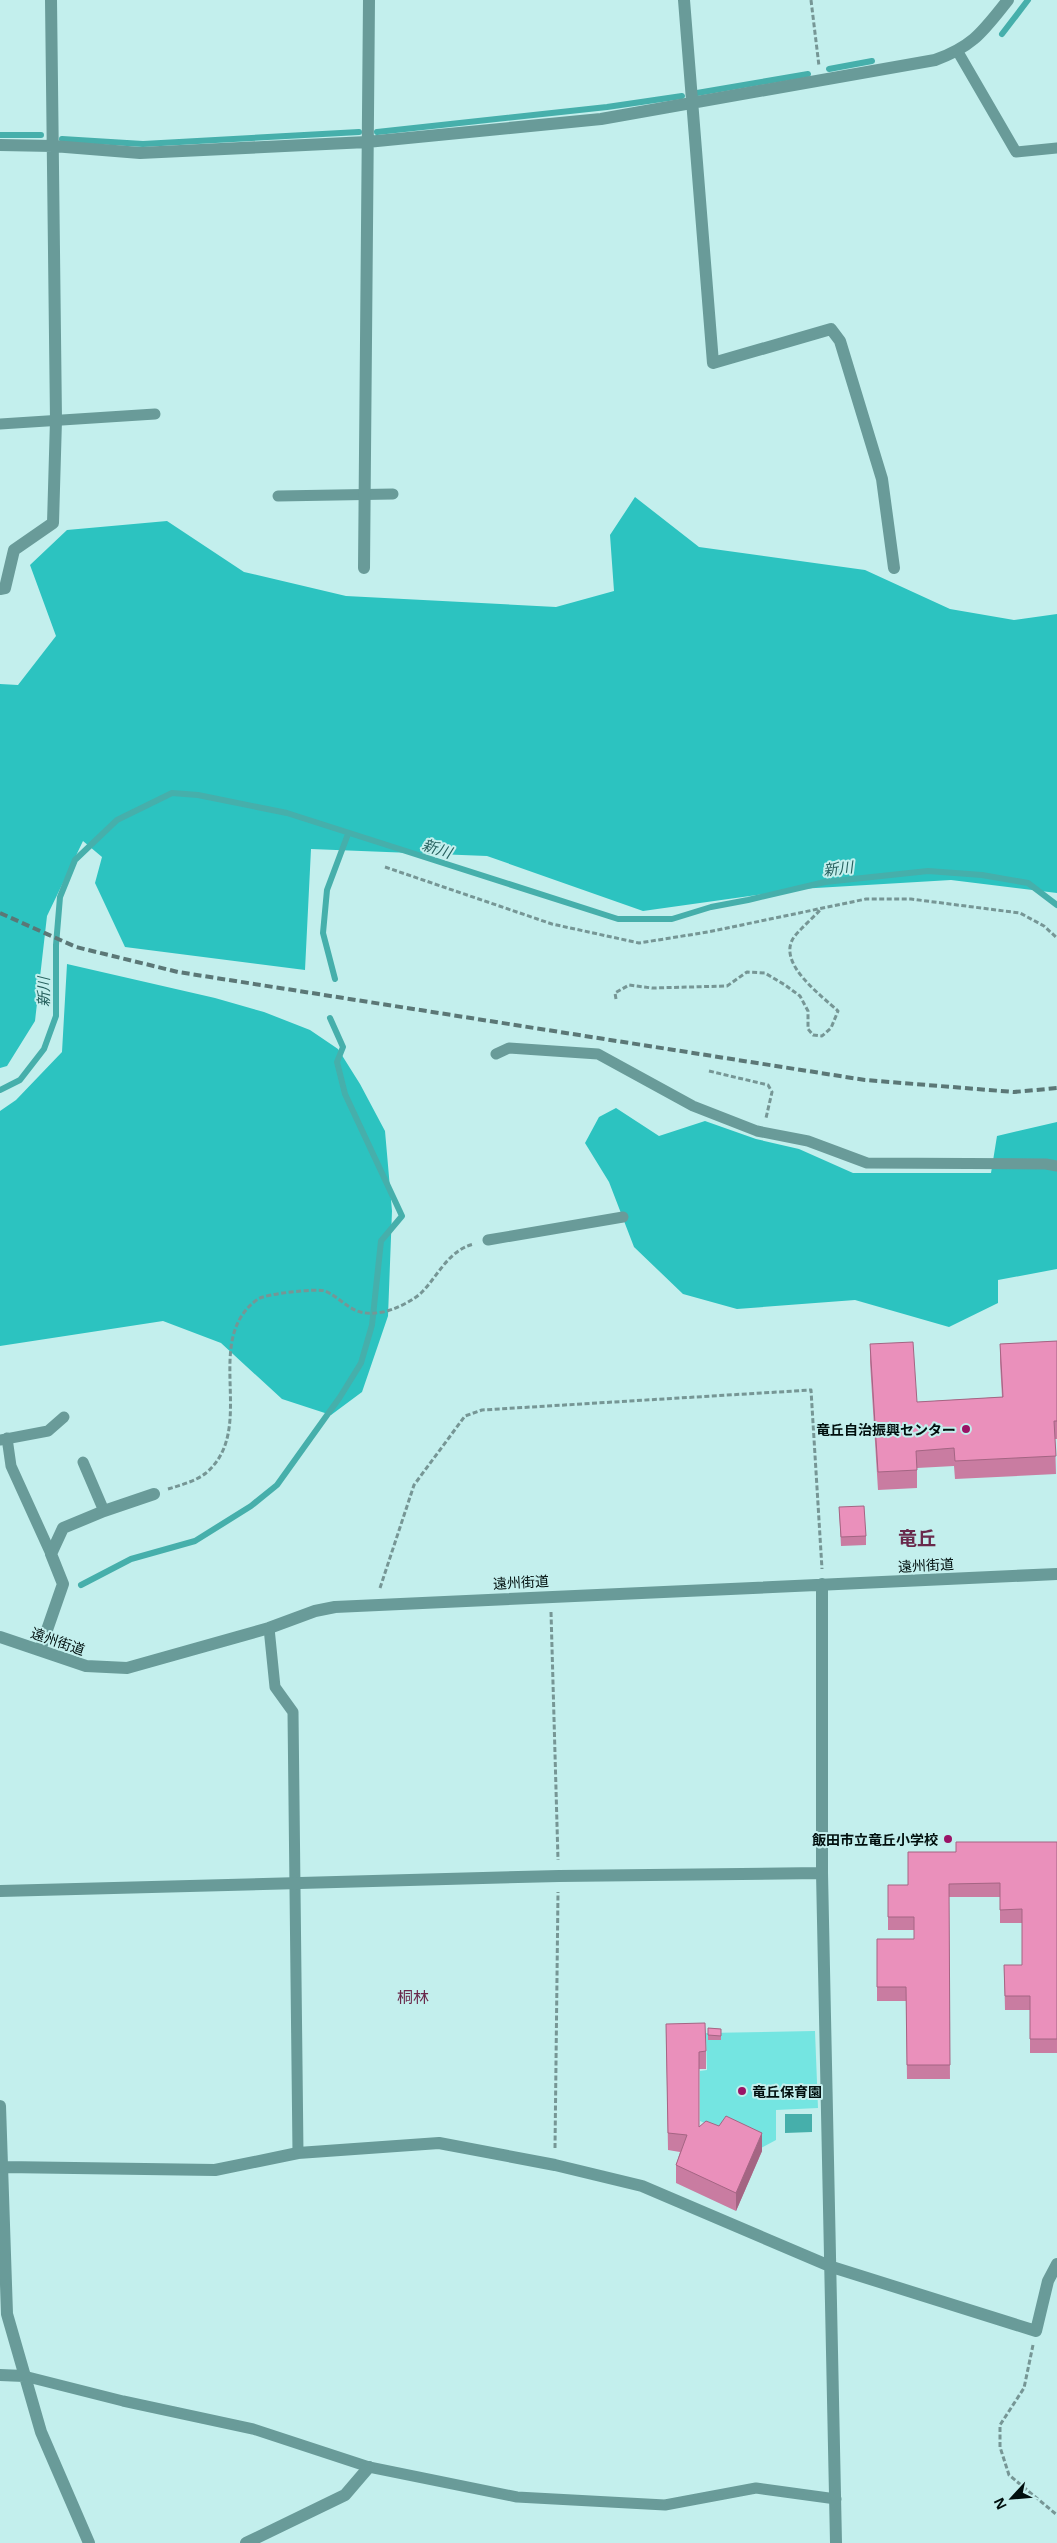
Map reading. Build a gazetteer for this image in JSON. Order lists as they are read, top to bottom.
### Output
{
  "streets": {
    "street": ["遠州街道"]
  },
  "districts": ["竜丘", "桐林"],
  "water": ["新川"],
  "places": ["竜丘自治振興センター", "飯田市立竜丘小学校", "竜丘保育園"],
  "north": "bottom left"
}
